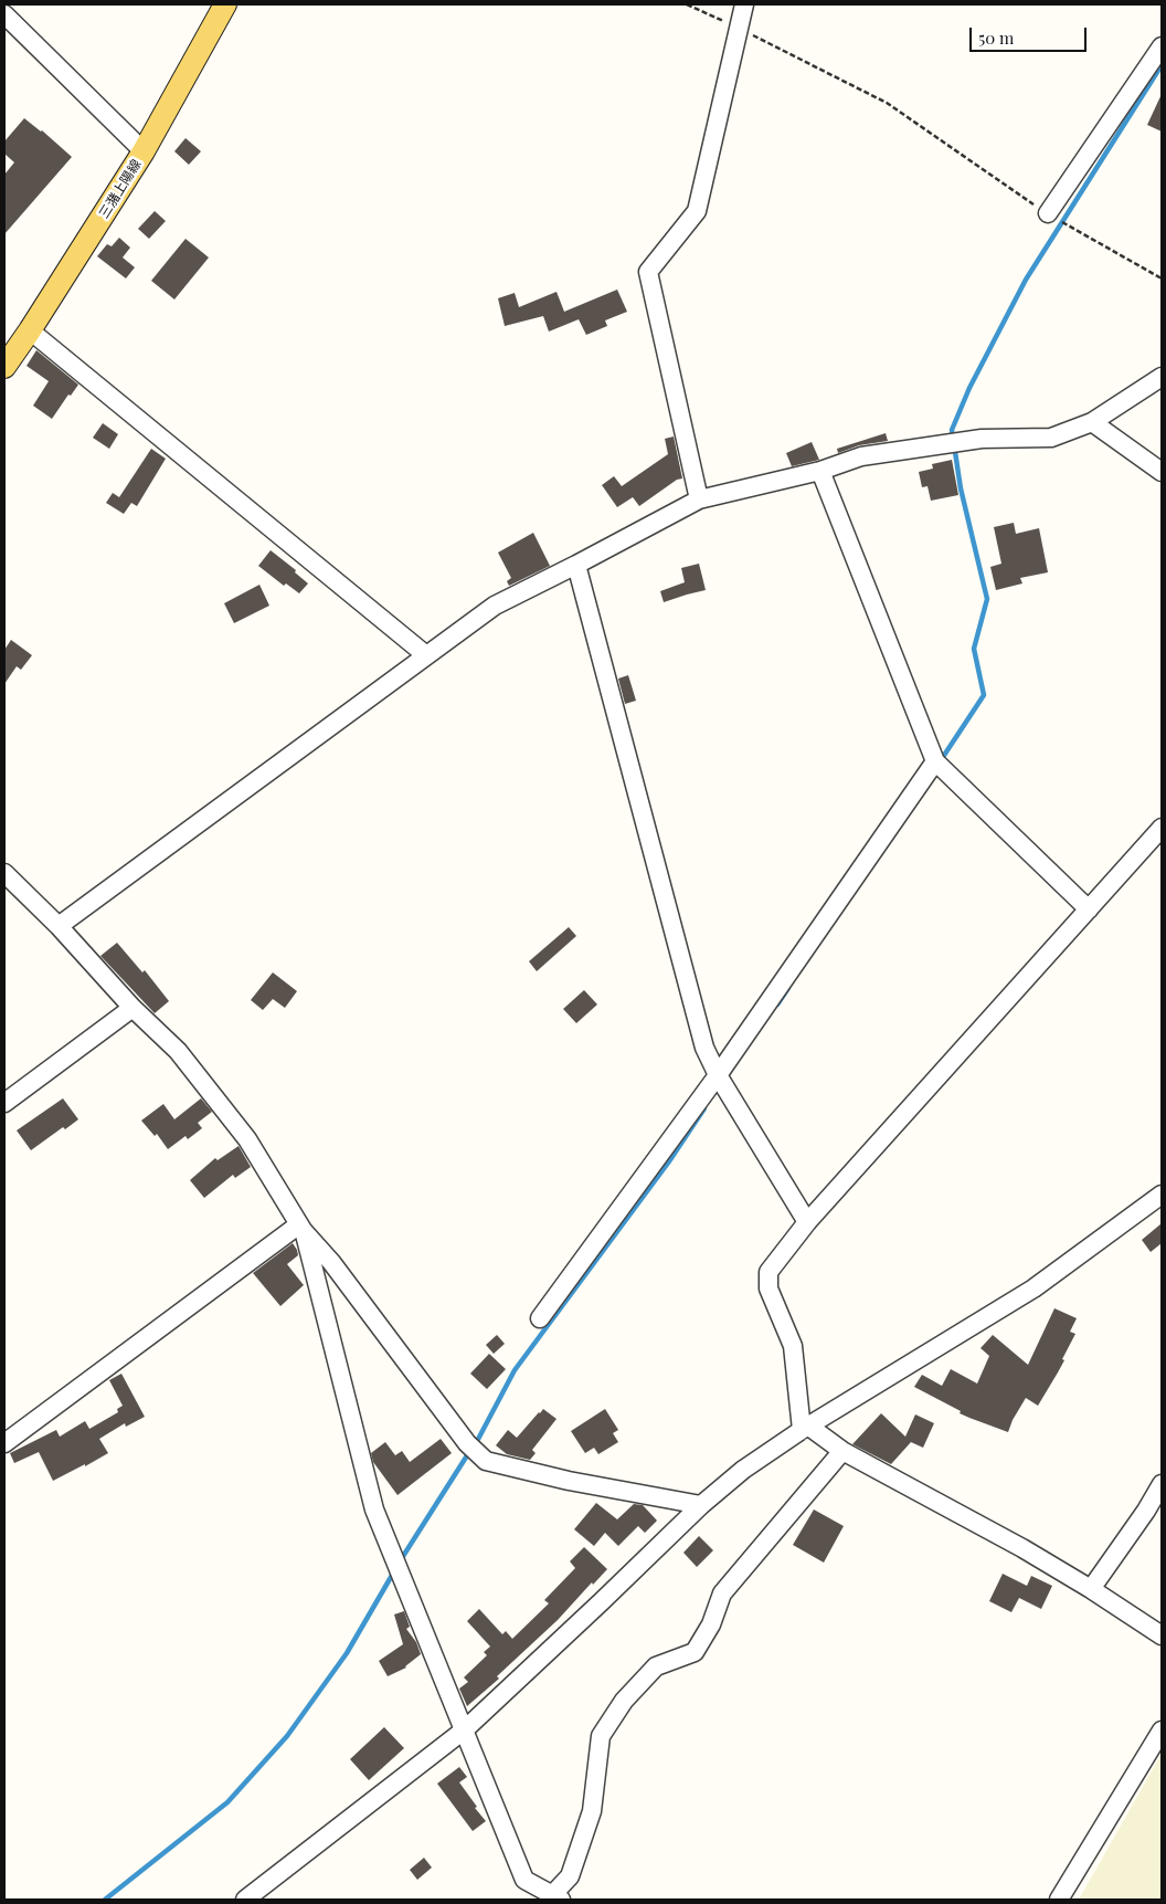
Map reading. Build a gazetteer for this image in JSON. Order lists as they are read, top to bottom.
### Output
{
  "streets": {
    "main road": ["三潴上陽線"]
  },
  "scale_bar": "50 m"
}
